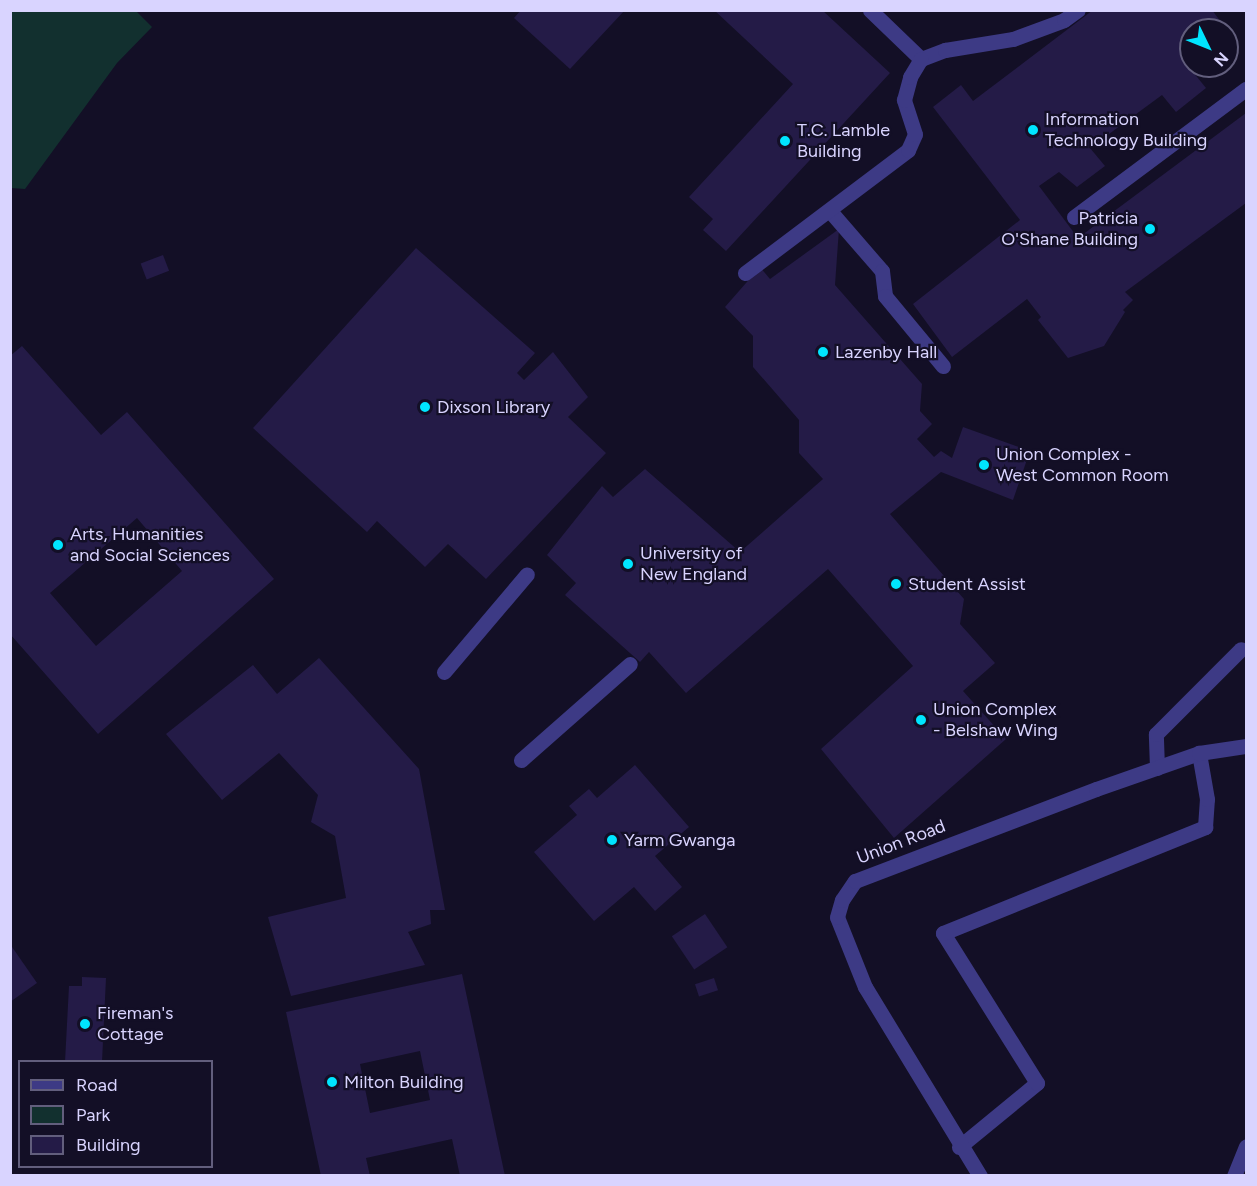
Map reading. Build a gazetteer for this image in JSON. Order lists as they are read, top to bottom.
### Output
{
  "streets": {
    "street": ["Union Road"]
  },
  "places": [
    "Information Technology Building",
    "T.C. Lamble Building",
    "Patricia O'Shane Building",
    "Lazenby Hall",
    "Dixson Library",
    "Union Complex - West Common Room",
    "Arts, Humanities and Social Sciences",
    "University of New England",
    "Student Assist",
    "Union Complex - Belshaw Wing",
    "Yarm Gwanga",
    "Fireman's Cottage",
    "Milton Building"
  ],
  "legend": ["Road", "Park", "Building"],
  "north": "bottom right"
}
